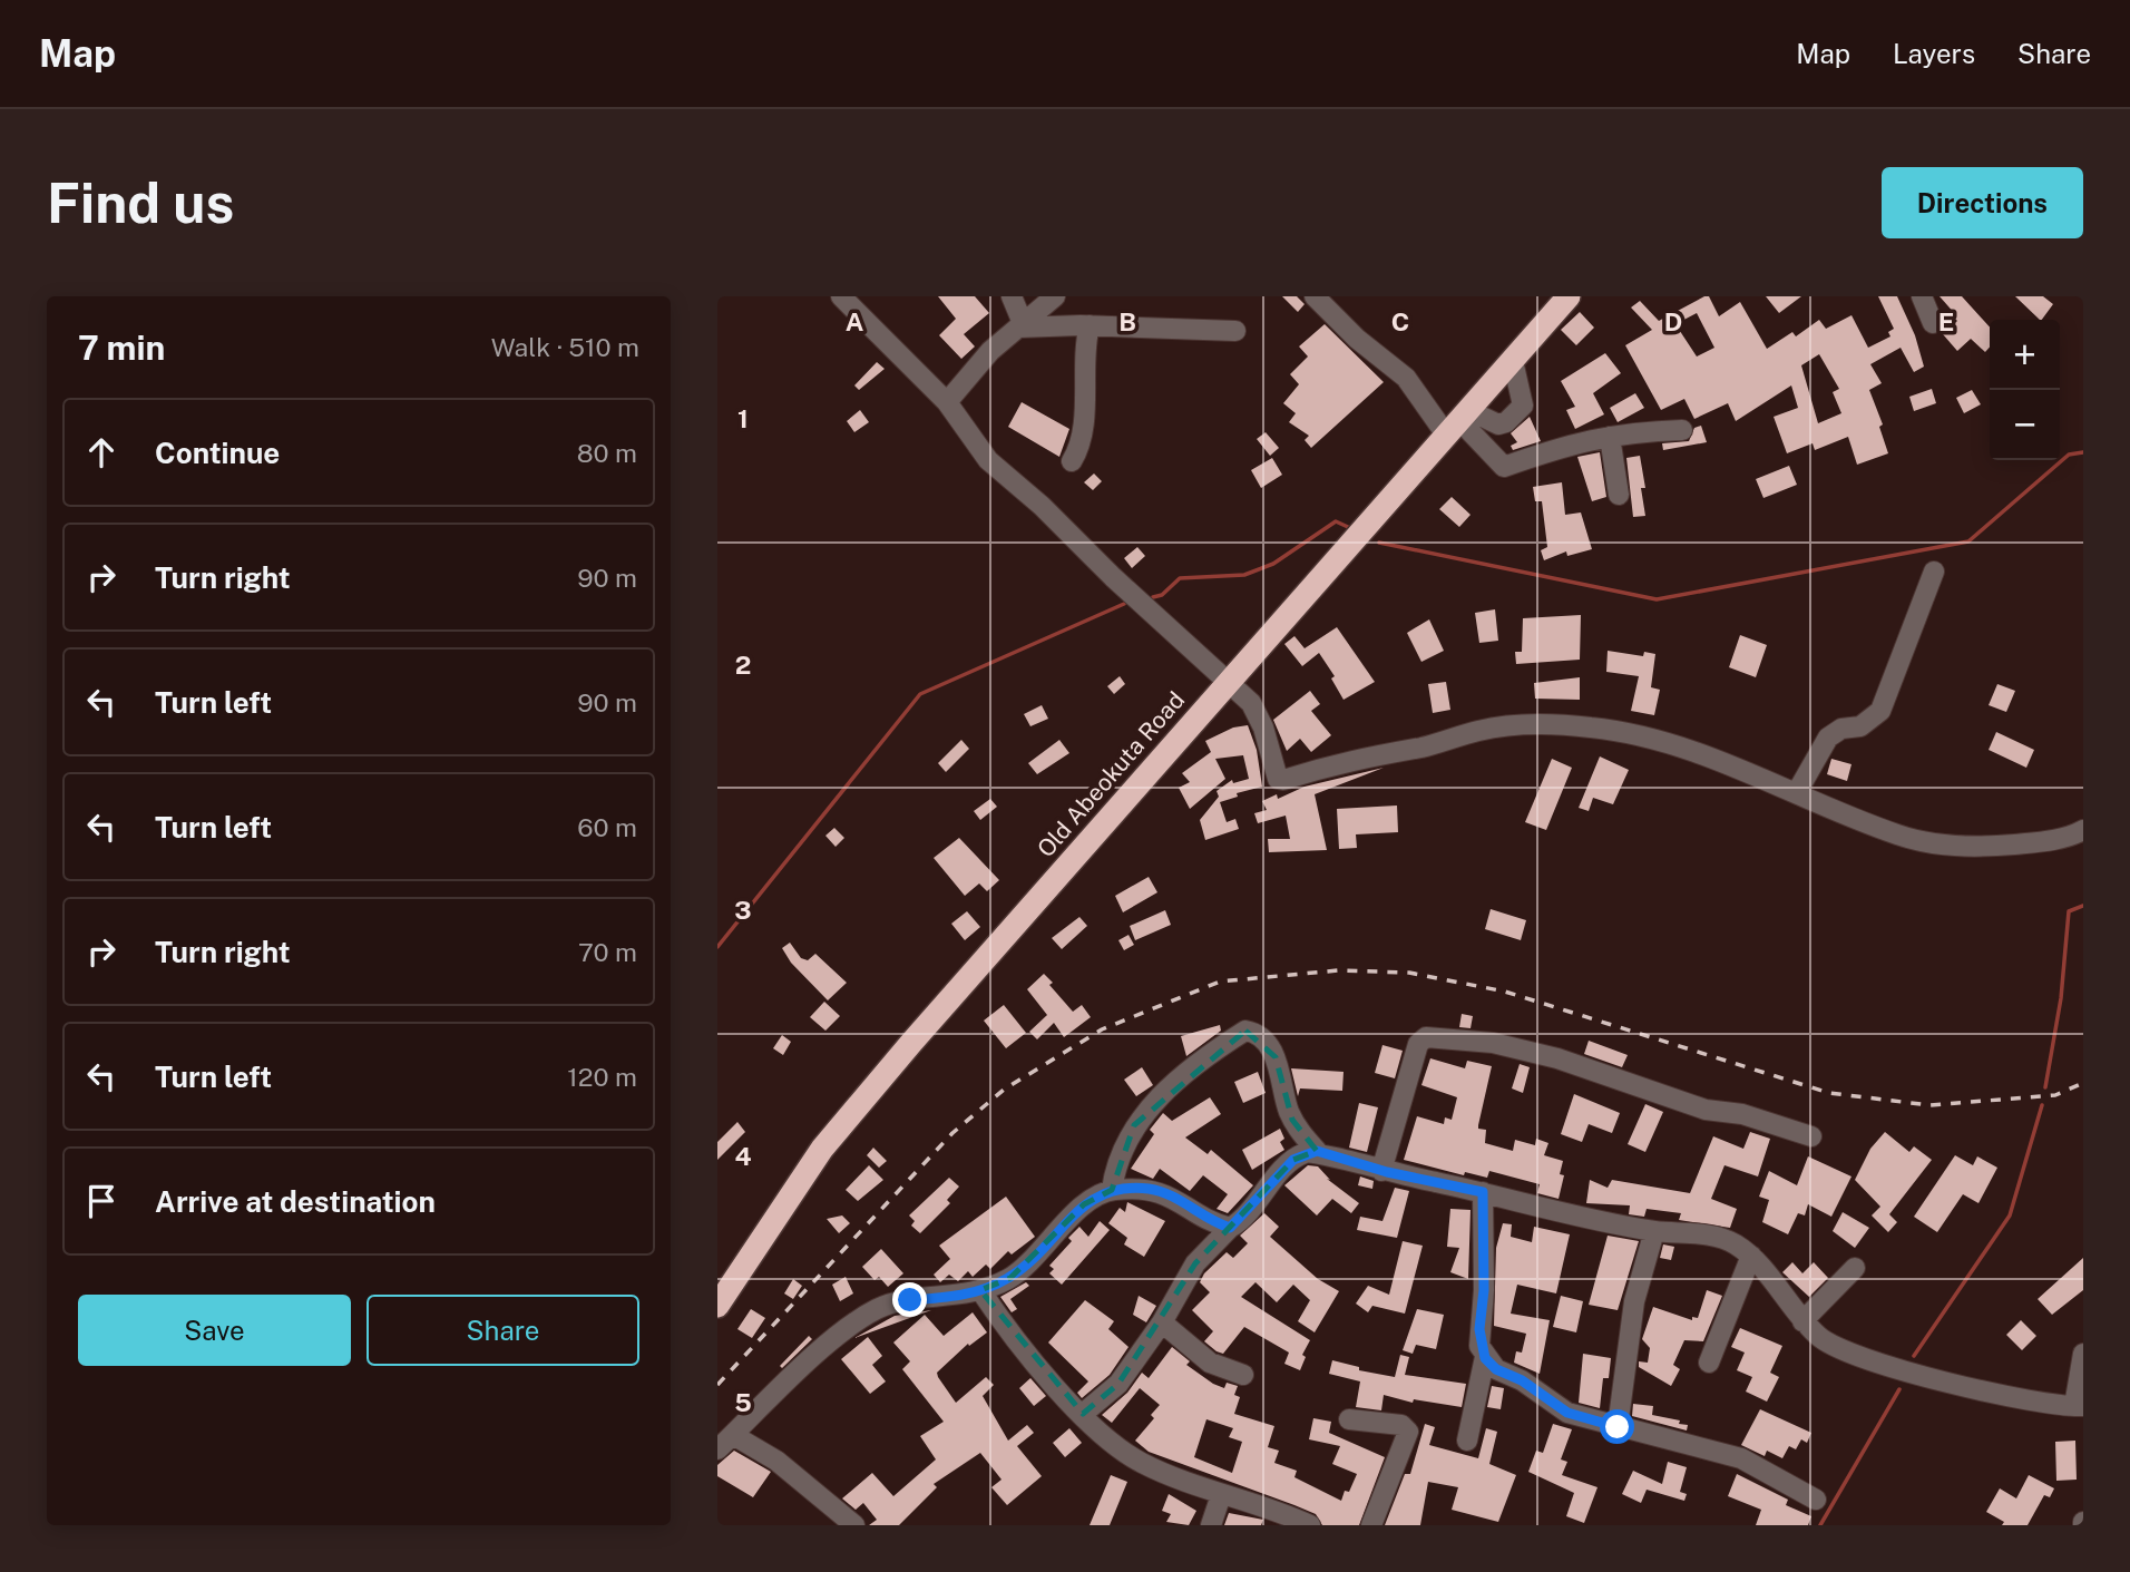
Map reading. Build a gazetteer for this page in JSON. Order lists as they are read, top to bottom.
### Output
{
  "streets": {
    "highway": ["Old Abeokuta Road"]
  },
  "page": {
    "header": "Map",
    "nav": ["Map", "Layers", "Share"],
    "buttons": [
      "Directions",
      ["Save", "Share"]
    ],
    "title": "Find us",
    "heading": ["7 min", "Walk · 510 m"],
    "map_buttons": ["+", "−"],
    "list": [
      ["Continue", "80 m"],
      ["Turn right", "90 m"],
      ["Turn left", "90 m"],
      ["Turn left", "60 m"],
      ["Turn right", "70 m"],
      ["Turn left", "120 m"],
      "Arrive at destination"
    ]
  },
  "grid": {
    "columns": [
      "A",
      "B",
      "C",
      "D",
      "E"
    ],
    "rows": [
      "1",
      "2",
      "3",
      "4",
      "5"
    ]
  }
}
